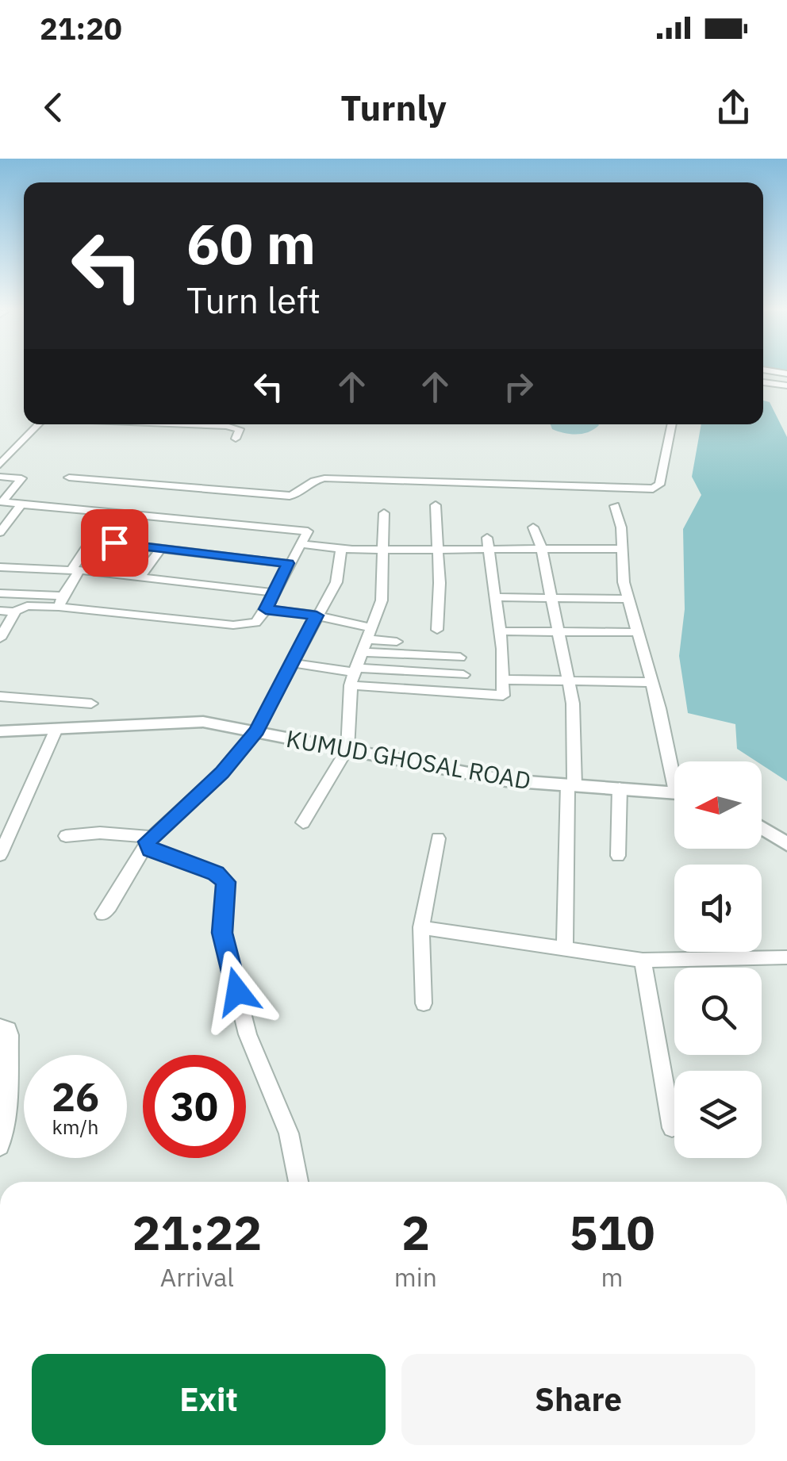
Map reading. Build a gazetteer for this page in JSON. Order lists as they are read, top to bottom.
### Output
{
  "streets": {
    "street": ["KUMUD GHOSAL ROAD"]
  },
  "north": "left",
  "page": {
    "status": "21:20",
    "header": "Turnly",
    "turn": ["60 m", "Turn left"],
    "speed": "26 km/h",
    "limit": "30",
    "eta": [
      "21:22",
      "Arrival",
      "2",
      "min",
      "510",
      "m"
    ],
    "buttons": ["Exit", "Share"]
  }
}
